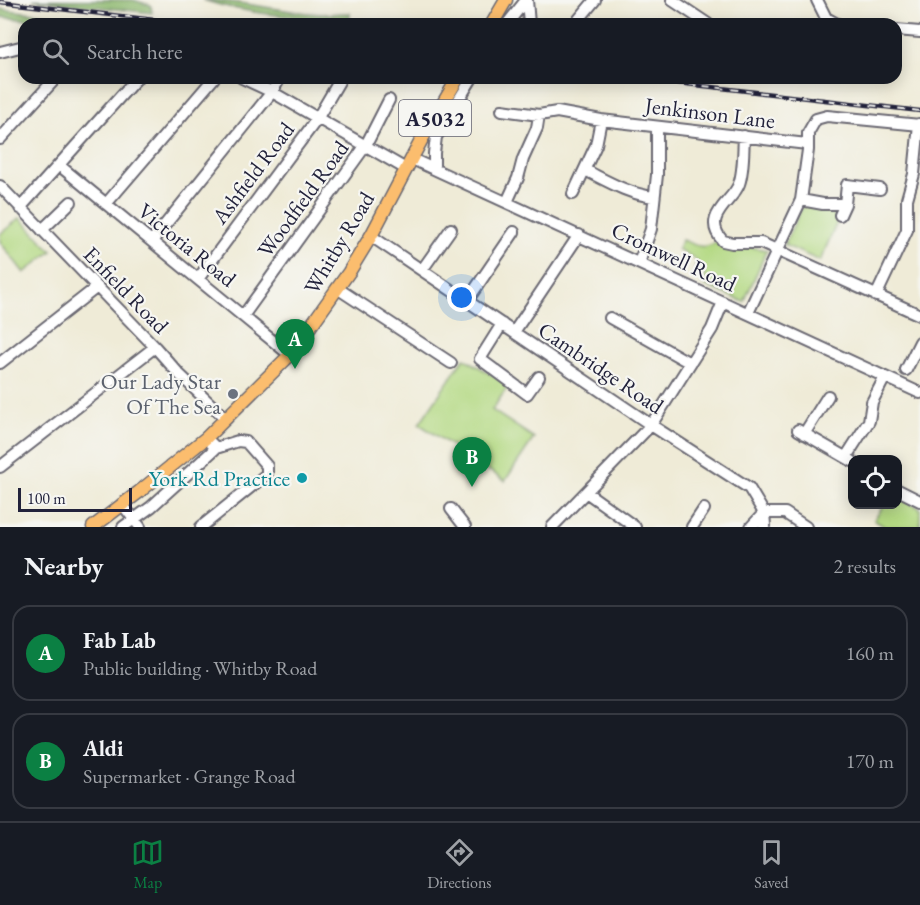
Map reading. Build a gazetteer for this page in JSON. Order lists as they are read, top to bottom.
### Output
{
  "streets": {
    "main road": ["A5032", "Whitby Road"],
    "street": [
      "Jenkinson Lane",
      "Ashfield Road",
      "Woodfield Road",
      "Victoria Road",
      "Cromwell Road",
      "Enfield Road",
      "Cambridge Road"
    ]
  },
  "crossings": [
    ["Ashfield Road", "Victoria Road"],
    ["Ashfield Road", "Cromwell Road"],
    ["Woodfield Road", "Victoria Road"],
    ["Woodfield Road", "Cromwell Road"],
    ["Whitby Road", "Victoria Road"],
    ["Whitby Road", "Cromwell Road"],
    ["Whitby Road", "Enfield Road"],
    ["Whitby Road", "Cambridge Road"]
  ],
  "places": ["Our Lady Star Of The Sea", "York Rd Practice"],
  "scale_bar": "100 m",
  "page": {
    "search": "Search here",
    "pins": ["A", "B"],
    "scale": "100 m",
    "heading": ["Nearby", "2 results"],
    "list": [
      {
        "mark": "A",
        "name": "Fab Lab",
        "note": "Public building · Whitby Road",
        "value": "160 m"
      },
      {
        "mark": "B",
        "name": "Aldi",
        "note": "Supermarket · Grange Road",
        "value": "170 m"
      }
    ],
    "nav": ["Map", "Directions", "Saved"]
  }
}
